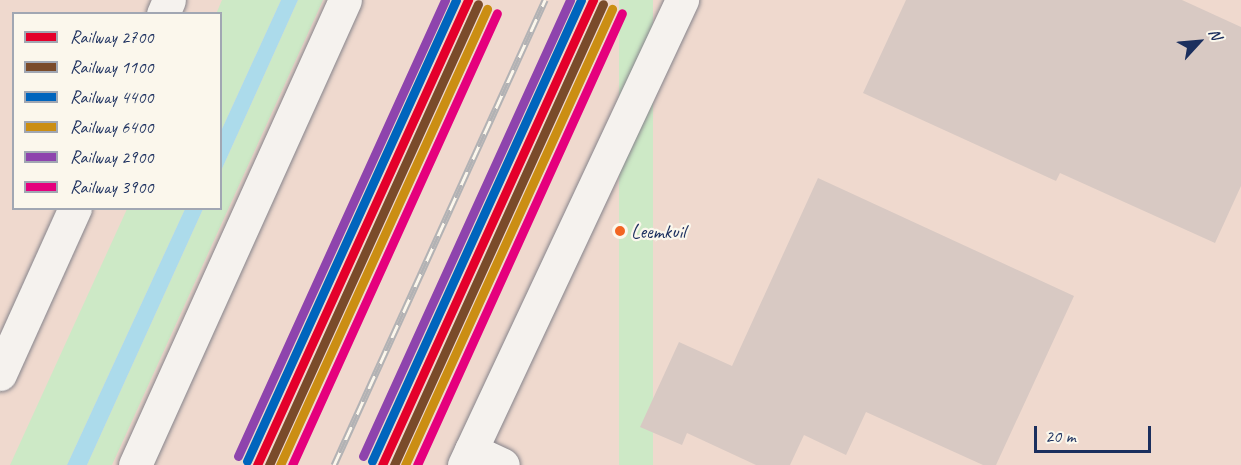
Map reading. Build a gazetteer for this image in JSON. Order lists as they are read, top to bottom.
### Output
{
  "places": ["Leemkuil"],
  "lines": [
    "rail line 2700",
    "rail line 4400",
    "rail line 2900",
    "rail line 1100",
    "rail line 6400",
    "rail line 3900"
  ],
  "legend": [
    "Railway 2700",
    "Railway 1100",
    "Railway 4400",
    "Railway 6400",
    "Railway 2900",
    "Railway 3900"
  ],
  "scale_bar": "20 m",
  "north": "top right"
}
